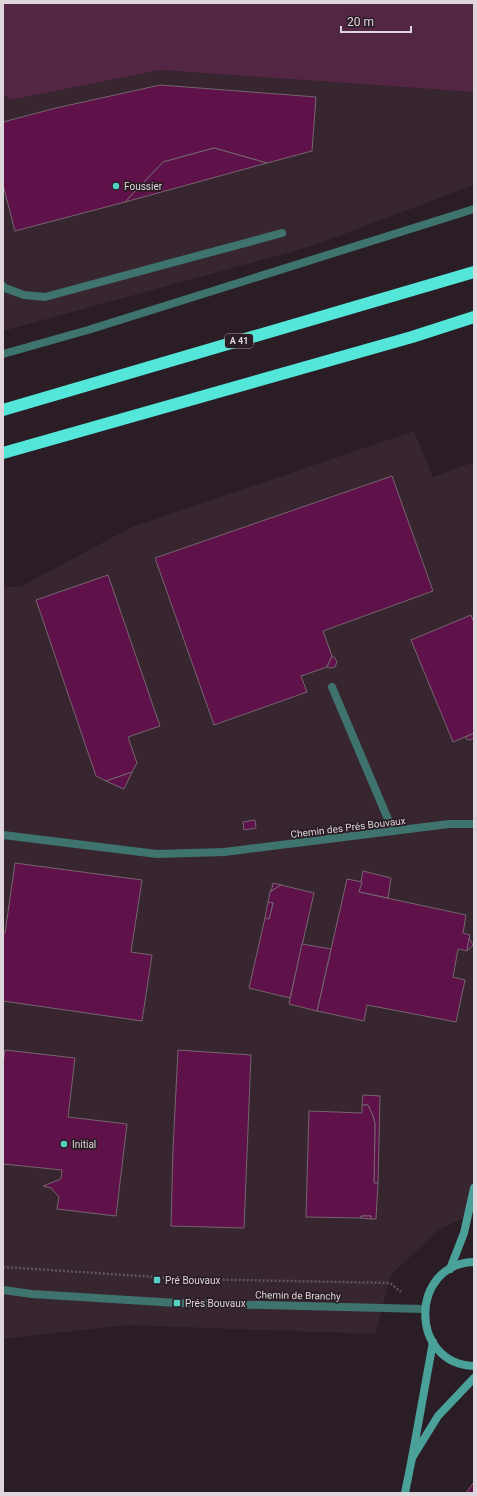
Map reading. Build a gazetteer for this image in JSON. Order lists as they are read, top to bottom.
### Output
{
  "streets": {
    "highway": ["A 41"],
    "street": ["Chemin des Prés Bouvaux", "Chemin de Branchy"]
  },
  "places": {
    "other": ["Foussier", "Initial"],
    "transit": ["Pré Bouvaux", "Prés Bouvaux"]
  },
  "scale_bar": "20 m"
}
